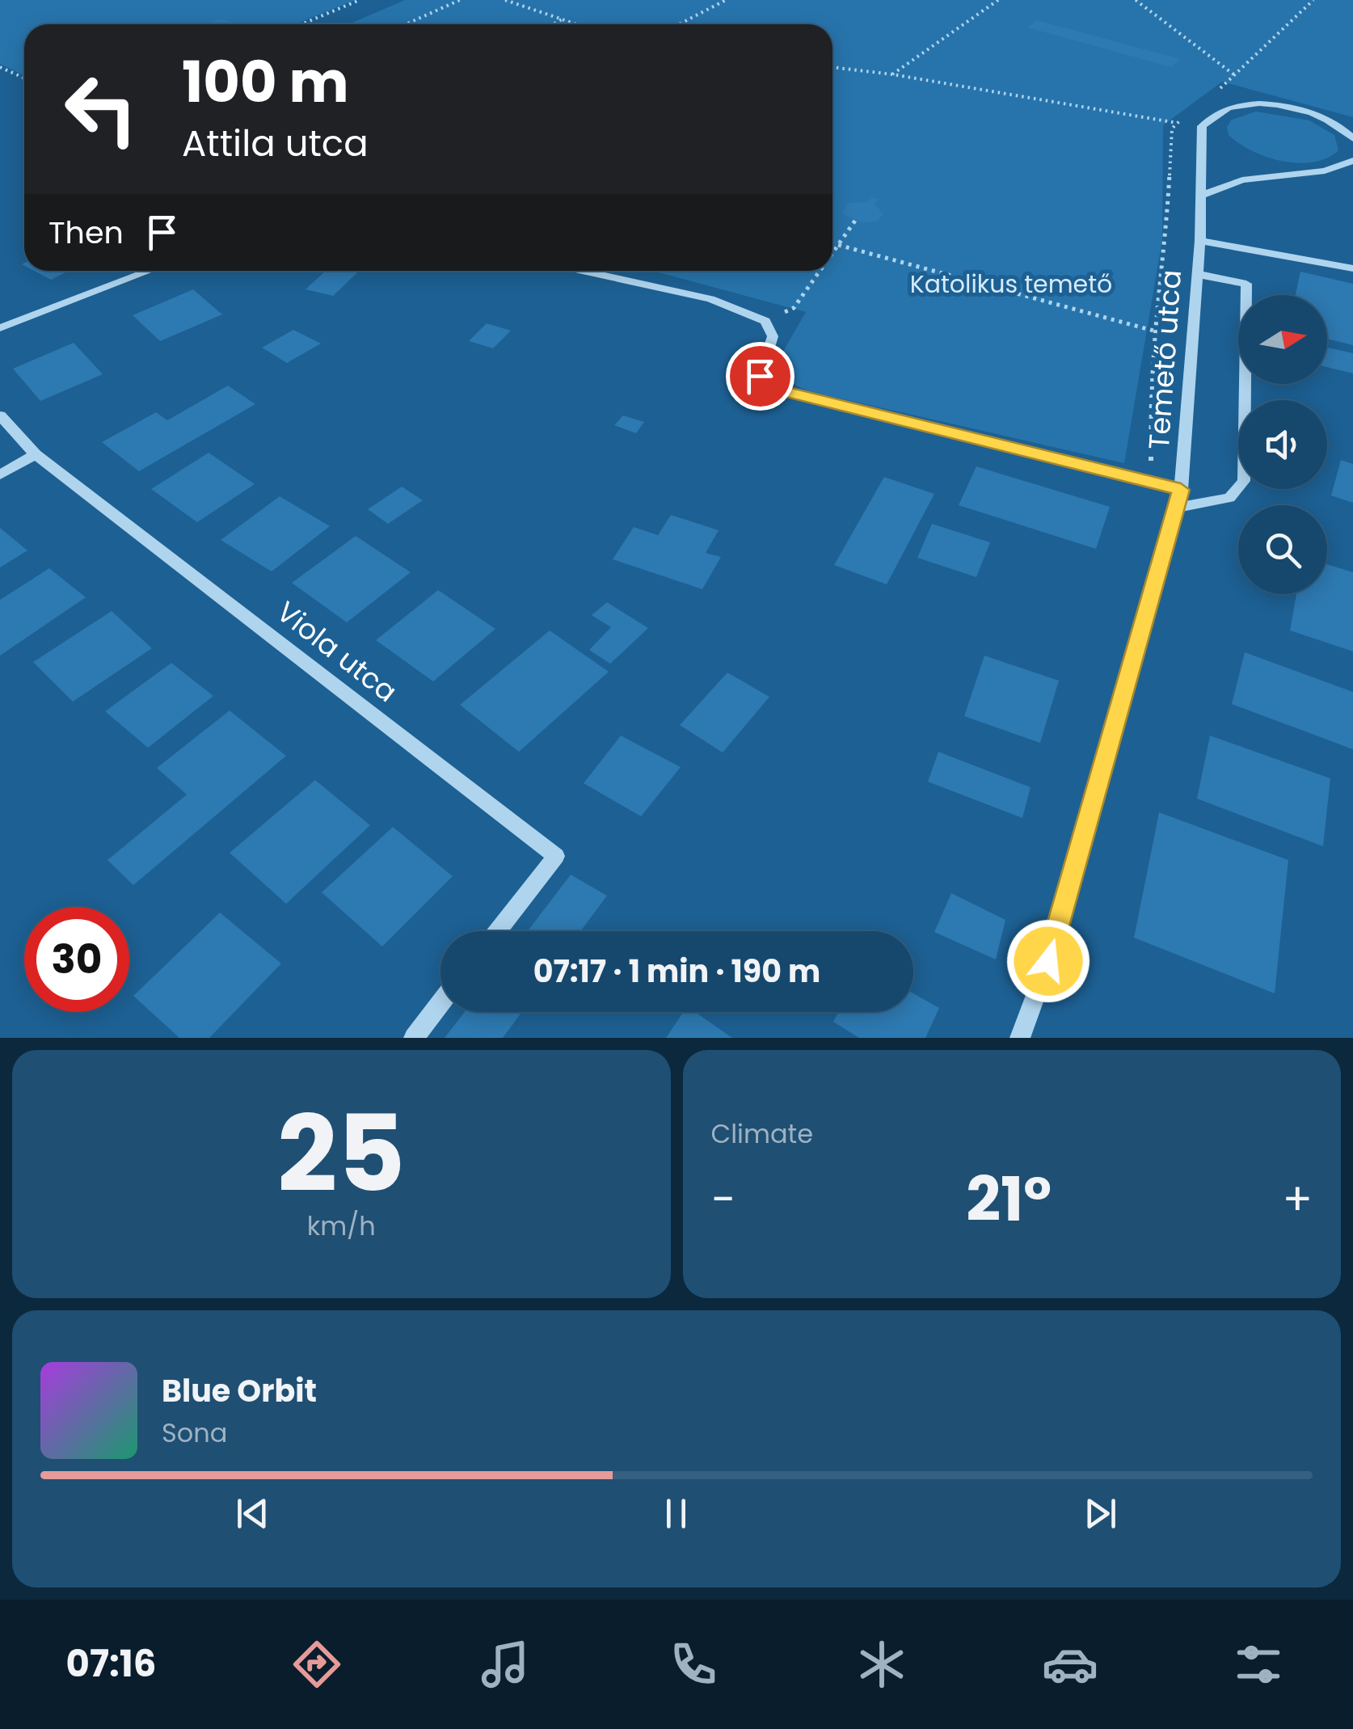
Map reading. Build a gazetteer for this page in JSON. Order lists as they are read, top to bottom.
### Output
{
  "streets": {
    "street": ["Temető utca", "Viola utca"]
  },
  "parks": ["Katolikus temető"],
  "north": "right",
  "page": {
    "turn": ["100 m", "Attila utca"],
    "then": "Then",
    "limit": "30",
    "trip": "07:17 · 1 min · 190 m",
    "tile": [
      ["25", "km/h"],
      "Climate"
    ],
    "heat": ["−", "21°", "+"],
    "song": ["Blue Orbit", "Sona"],
    "tabs": "07:16"
  }
}
